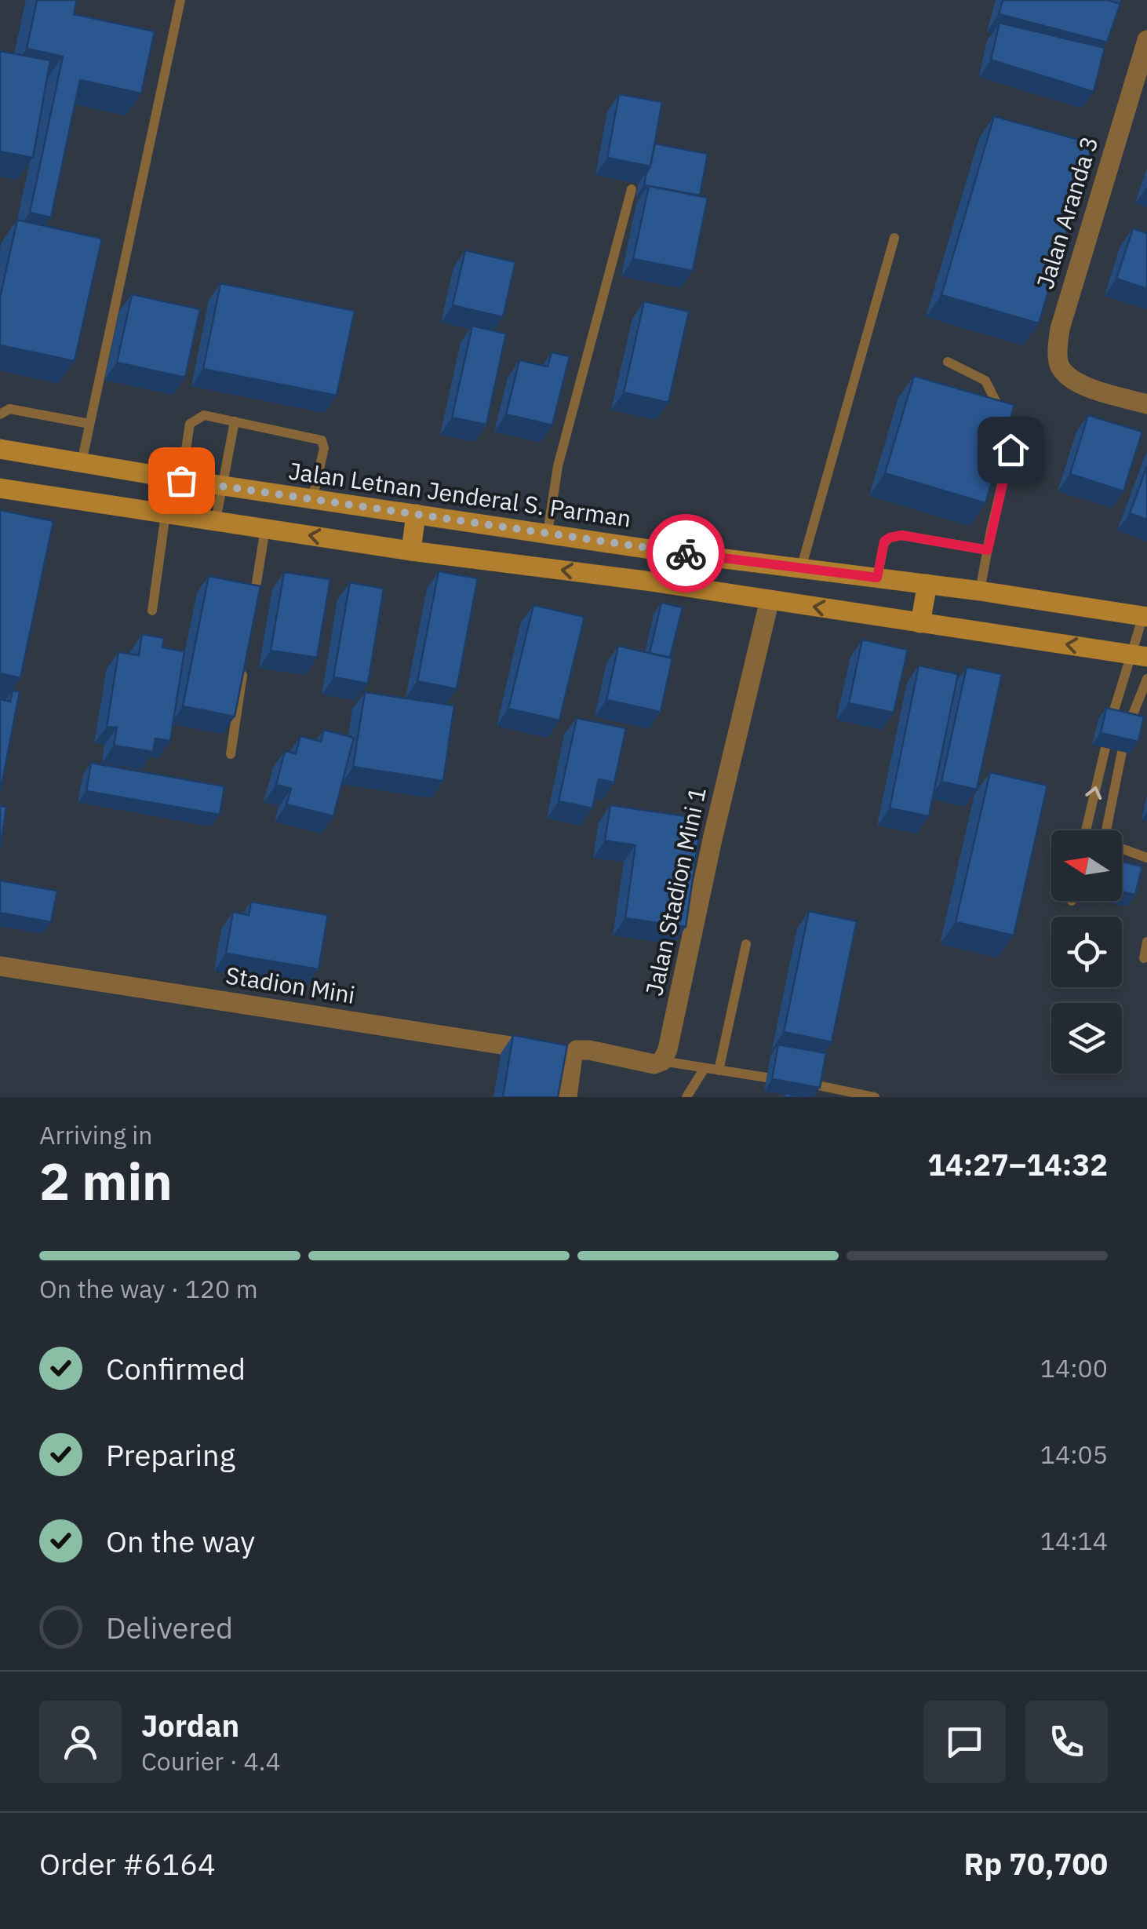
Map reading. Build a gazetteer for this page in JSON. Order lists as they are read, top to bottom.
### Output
{
  "streets": {
    "street": [
      "Jalan Aranda 3",
      "Jalan Letnan Jenderal S. Parman",
      "Jalan Stadion Mini 1",
      "Stadion Mini"
    ]
  },
  "north": "left",
  "page": {
    "heading": ["2 min", "Arriving in", "14:27–14:32"],
    "panel": [
      "Jordan",
      "Courier · 4.4",
      "Order #6164",
      "Rp 70,700"
    ],
    "bar": "On the way · 120 m",
    "list": [
      ["Confirmed", "14:00"],
      ["Preparing", "14:05"],
      ["On the way", "14:14"],
      "Delivered"
    ]
  }
}
